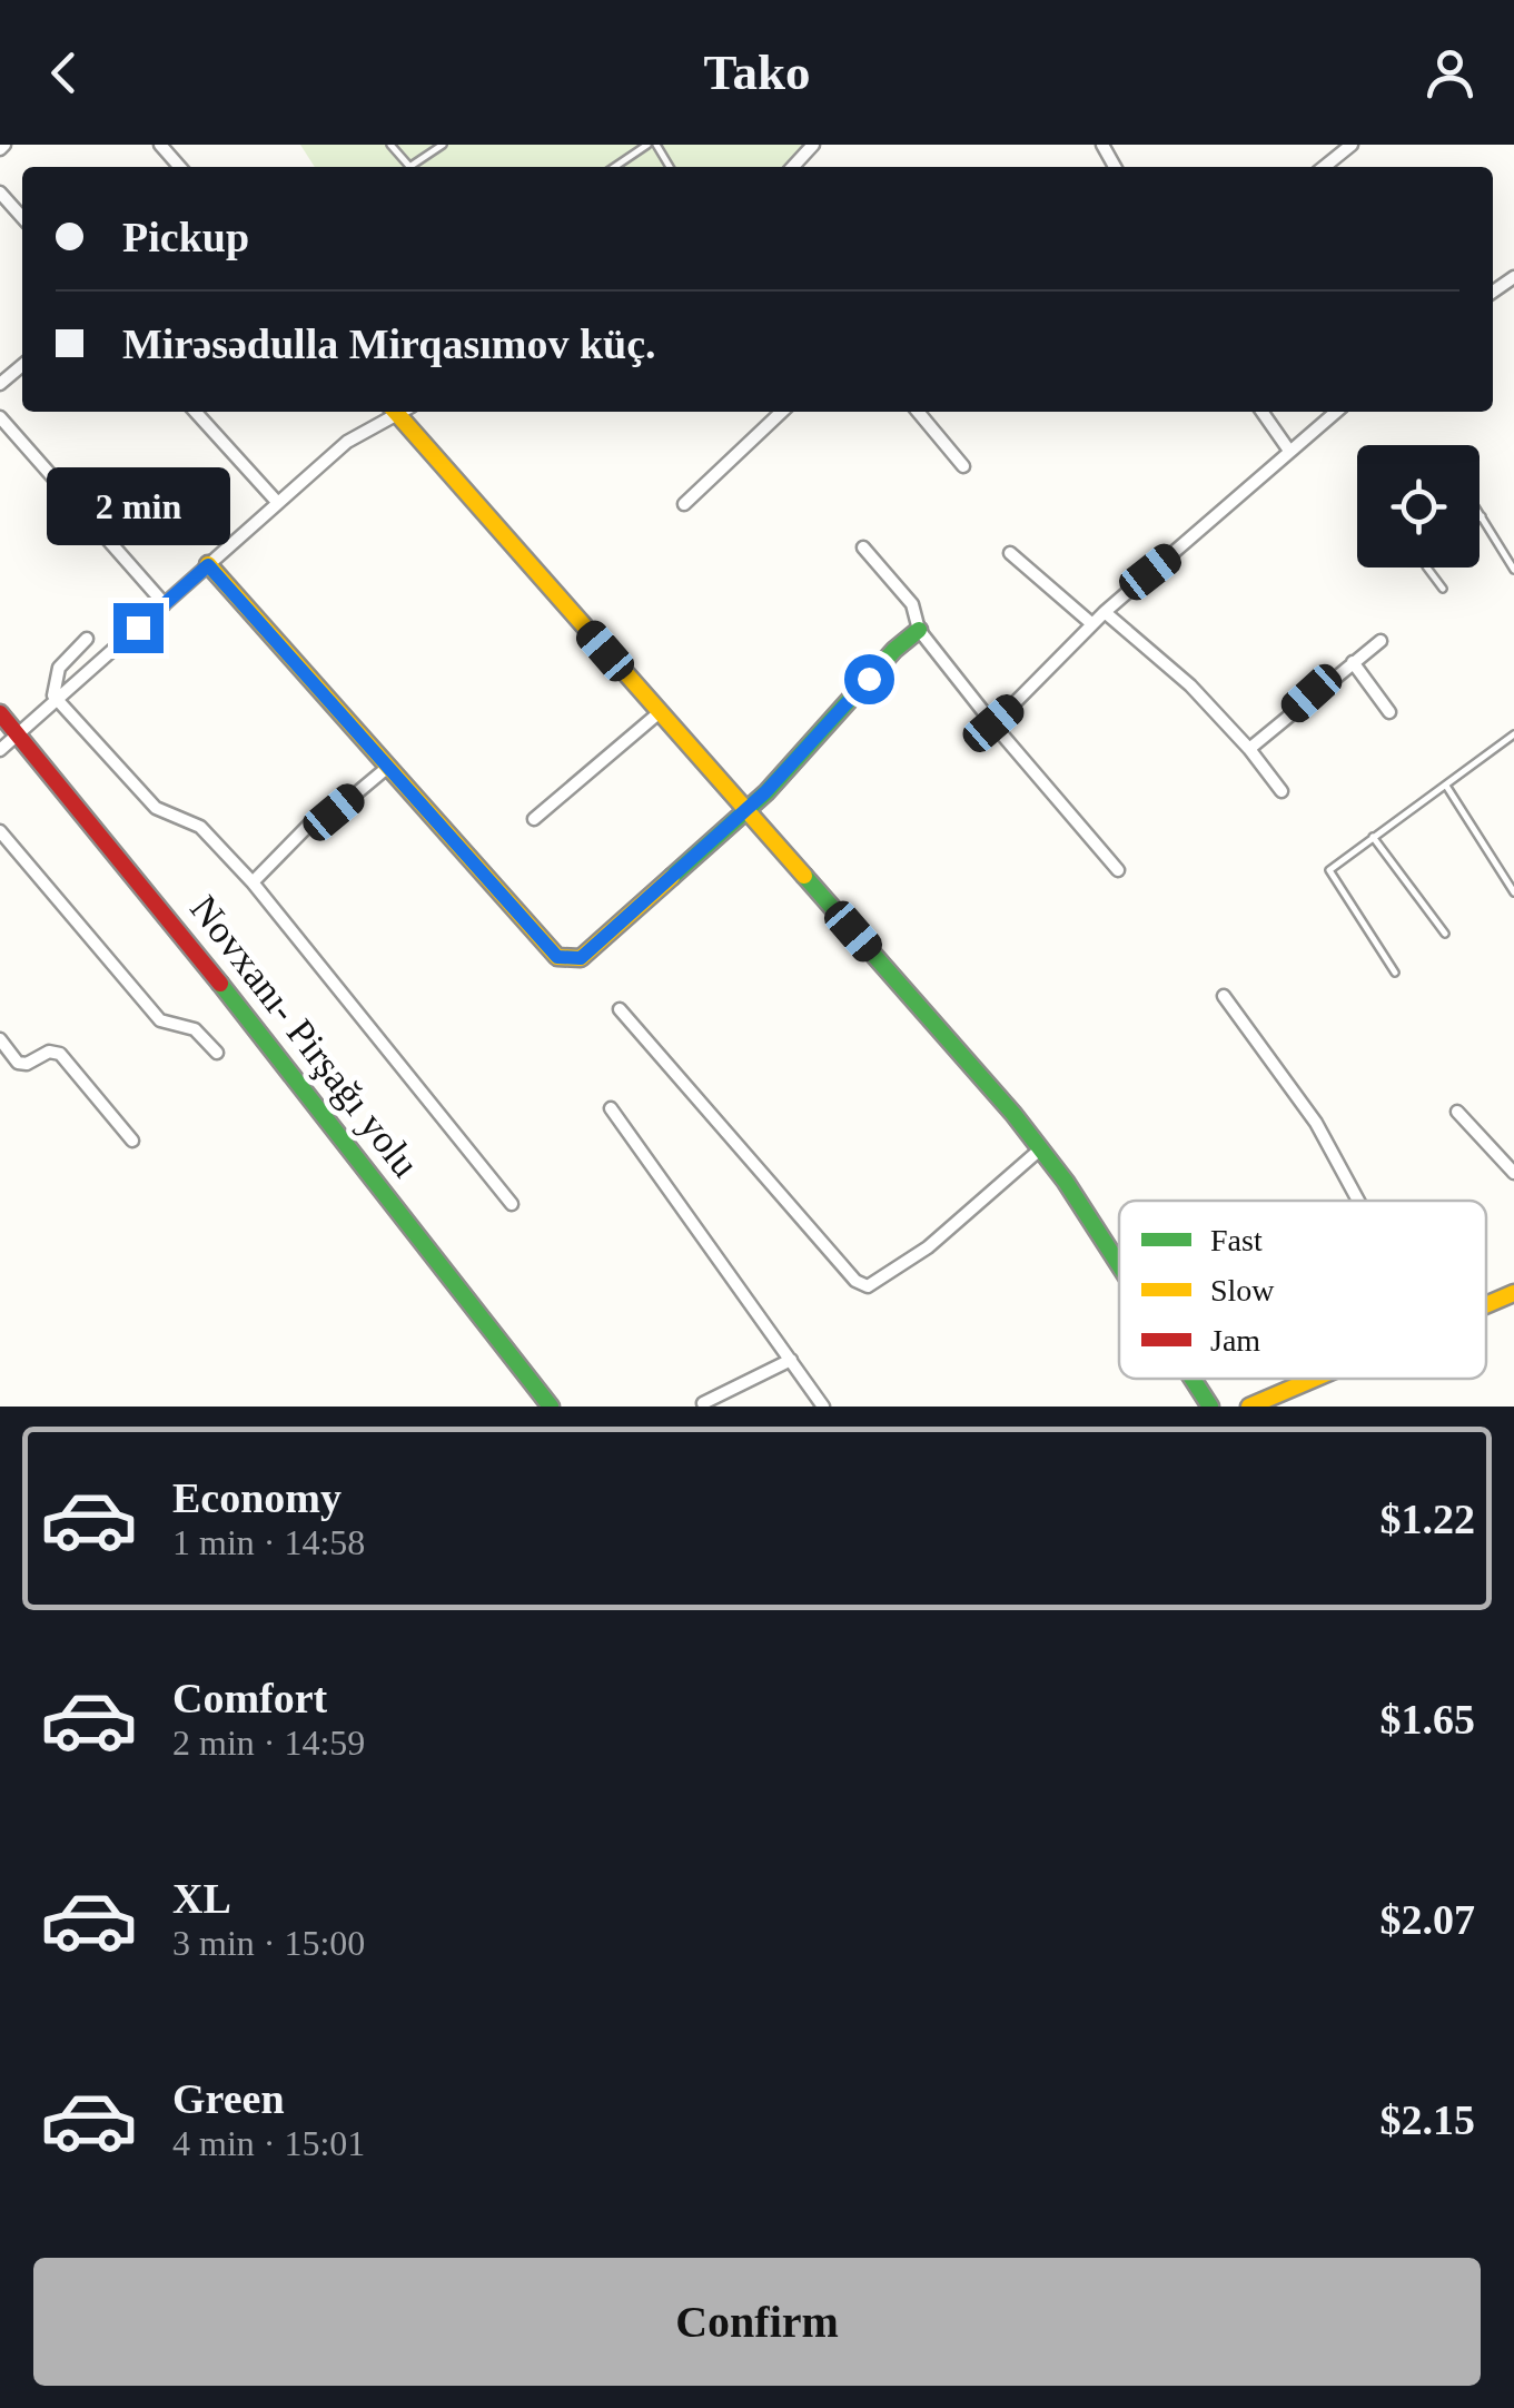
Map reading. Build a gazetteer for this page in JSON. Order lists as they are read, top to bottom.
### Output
{
  "streets": {
    "street": ["Novxanı- Pirşağı yolu"]
  },
  "legend": ["Fast", "Slow", "Jam"],
  "page": {
    "header": "Tako",
    "banner": ["Pickup", "Mirəsədulla Mirqasımov küç."],
    "bubble": "2 min",
    "list": [
      {
        "name": "Economy",
        "note": "1 min · 14:58",
        "value": "$1.22"
      },
      {
        "name": "Comfort",
        "note": "2 min · 14:59",
        "value": "$1.65"
      },
      {
        "name": "XL",
        "note": "3 min · 15:00",
        "value": "$2.07"
      },
      {
        "name": "Green",
        "note": "4 min · 15:01",
        "value": "$2.15"
      }
    ],
    "buttons": "Confirm"
  }
}
